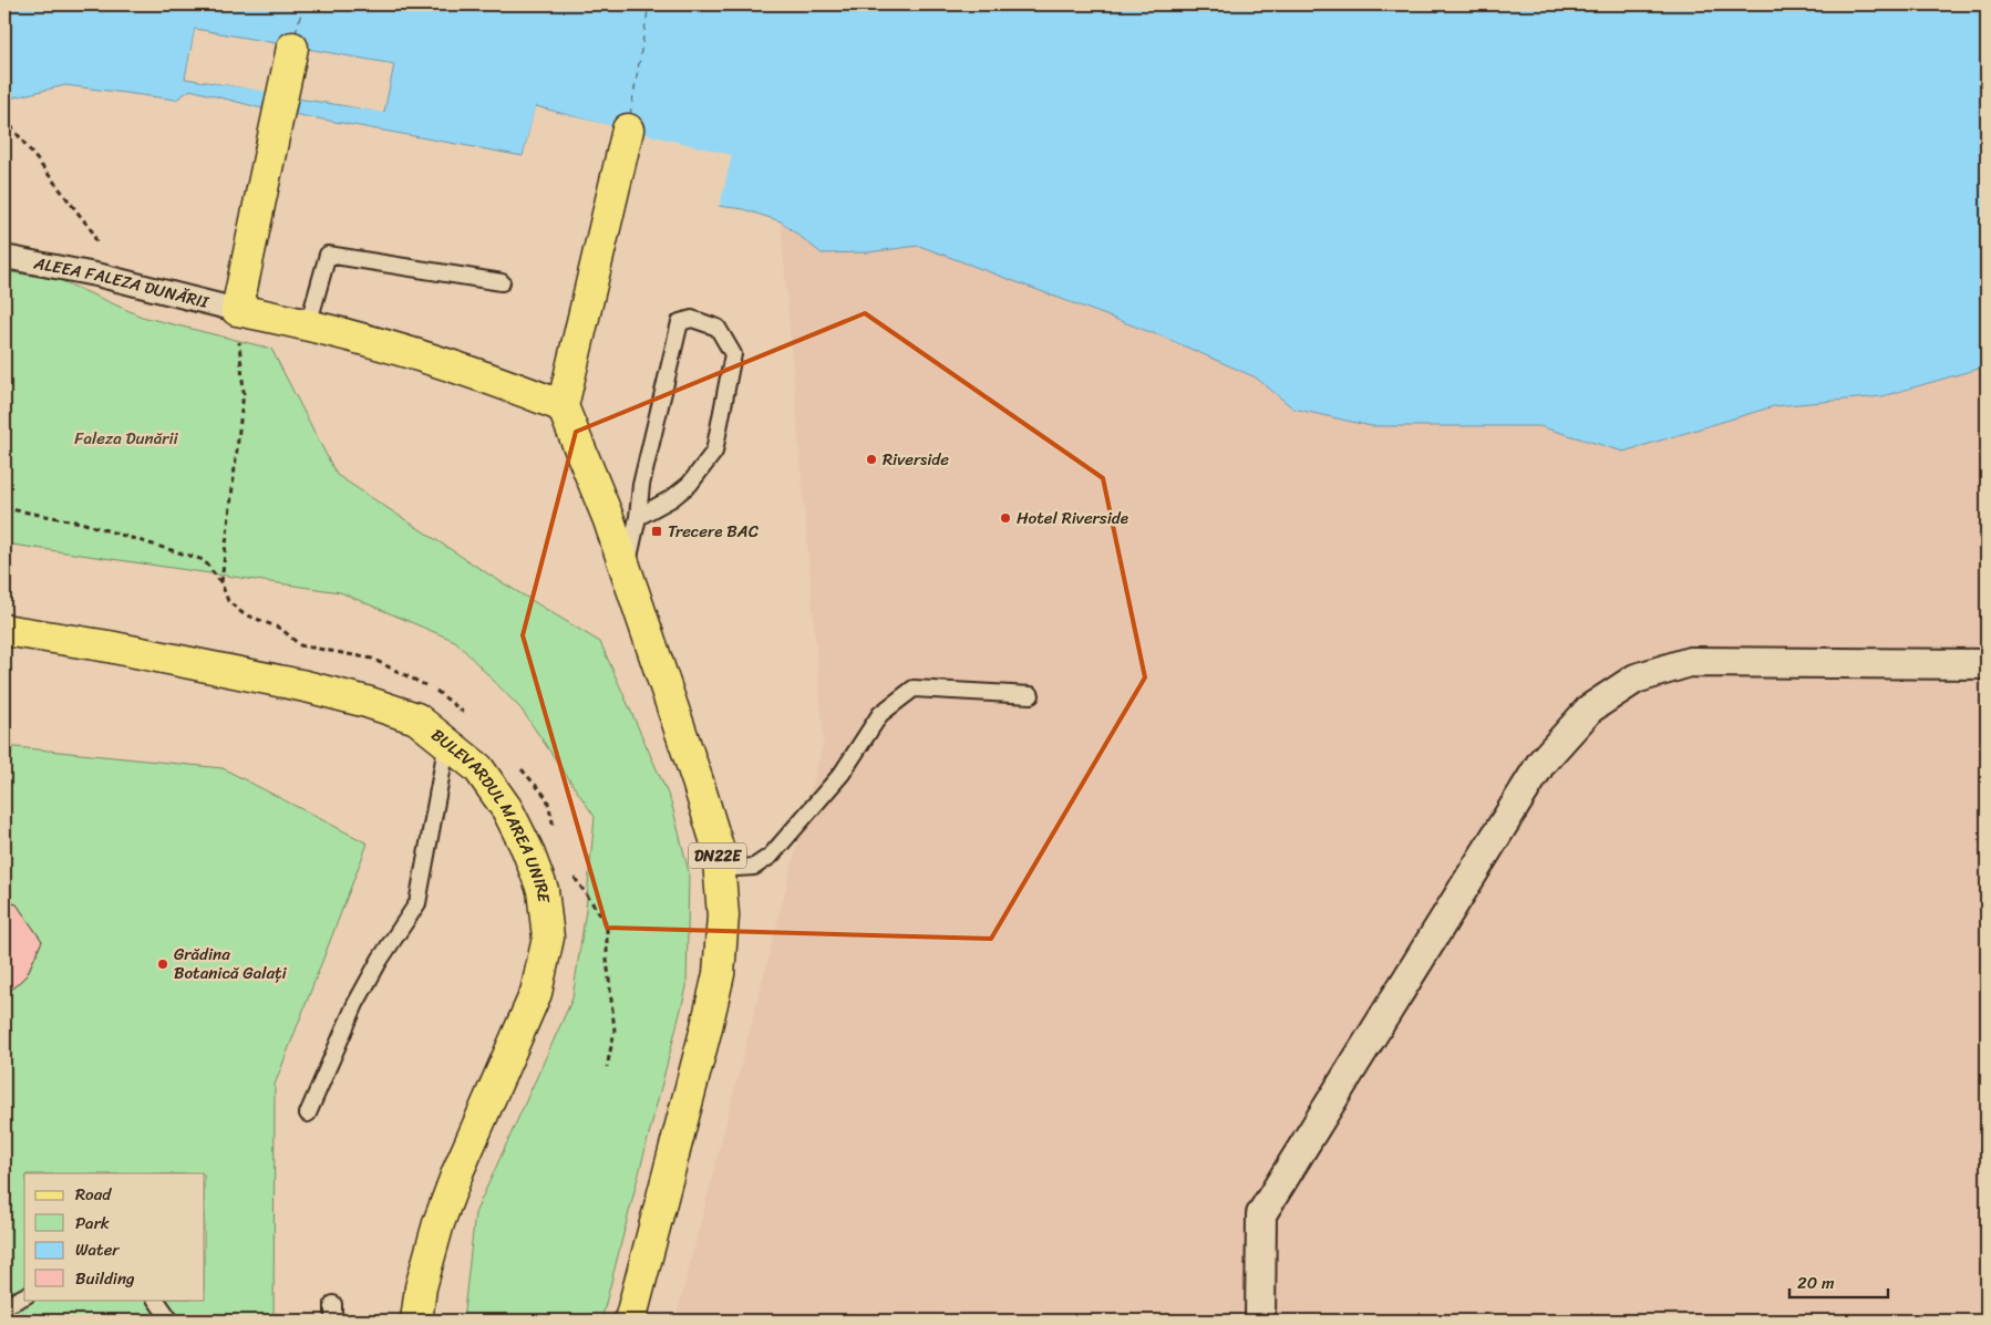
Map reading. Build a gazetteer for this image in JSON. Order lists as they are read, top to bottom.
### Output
{
  "streets": {
    "main road": ["BULEVARDUL MAREA UNIRE", "DN22E"],
    "street": ["ALEEA FALEZA DUNĂRII"]
  },
  "parks": ["Faleza Dunării"],
  "places": {
    "other": ["Riverside", "Hotel Riverside", "Grădina Botanică Galați"],
    "transit": ["Trecere BAC"]
  },
  "legend": [
    "Road",
    "Park",
    "Water",
    "Building"
  ],
  "scale_bar": "20 m"
}
